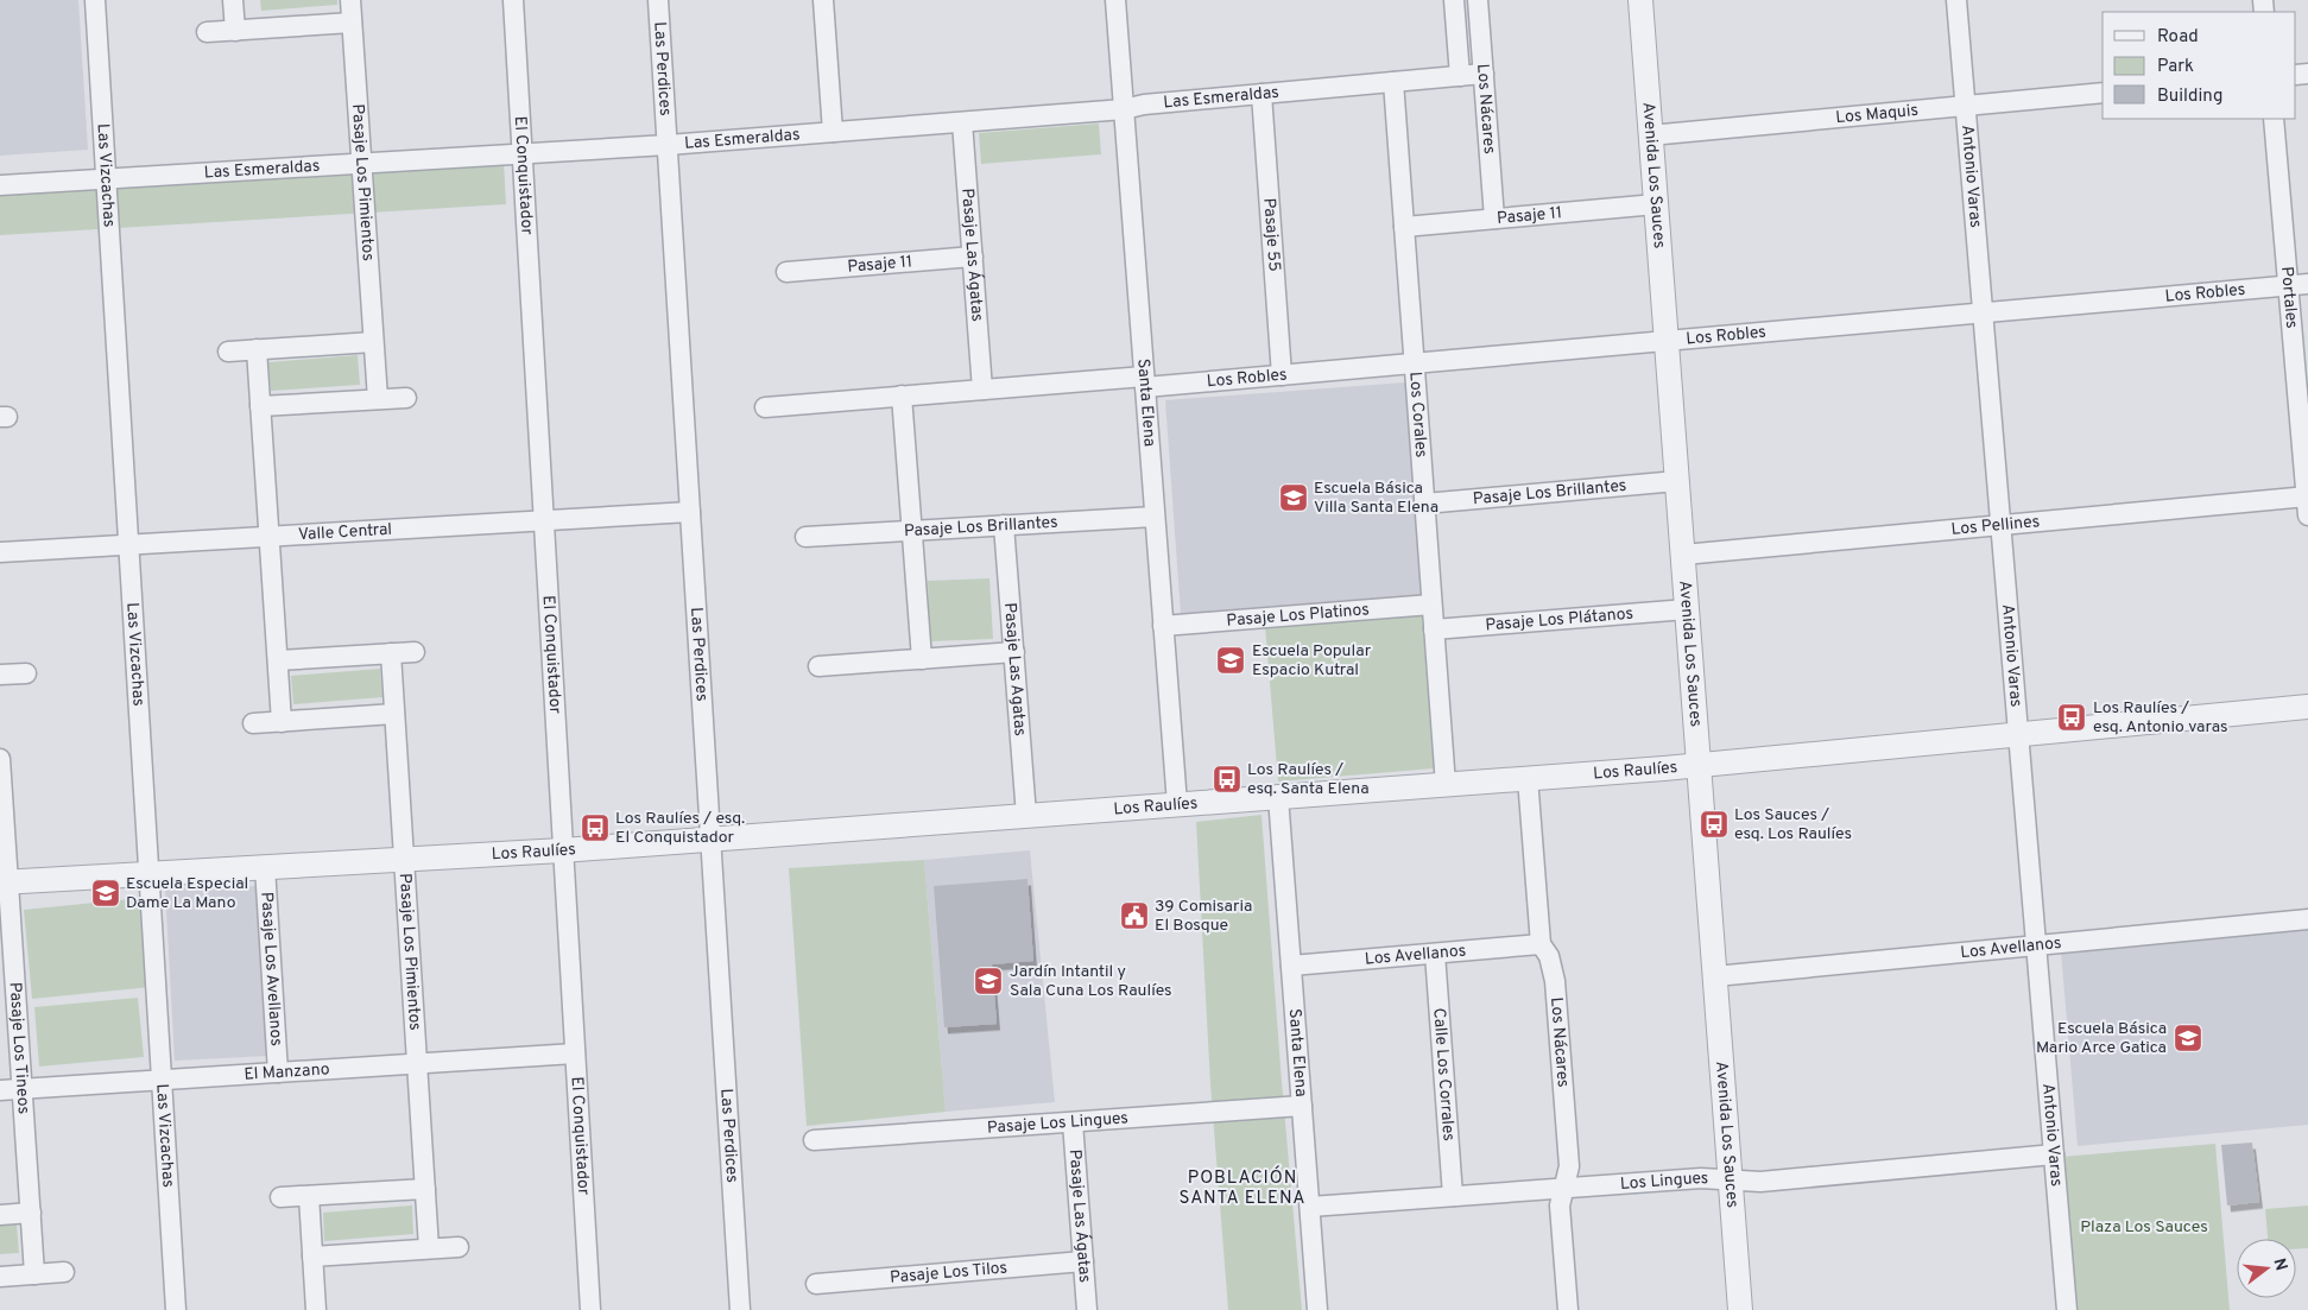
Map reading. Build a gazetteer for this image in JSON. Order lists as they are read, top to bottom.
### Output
{
  "streets": {
    "street": [
      "Las Perdices",
      "Las Esmeraldas",
      "Los Nácares",
      "Los Maquis",
      "Las Vizcachas",
      "El Conquistador",
      "Avenida Los Sauces",
      "Antonio Varas",
      "Pasaje Los Pimientos",
      "Pasaje 11",
      "Pasaje 55",
      "Pasaje Las Ágatas",
      "Los Robles",
      "Portales",
      "Santa Elena",
      "Los Corales",
      "Pasaje Los Brillantes",
      "Los Pellines",
      "Valle Central",
      "Pasaje Los Platinos",
      "Pasaje Los Plátanos",
      "Pasaje Las Agatas",
      "Los Raulíes",
      "Los Avellanos",
      "Pasaje Los Avellanos",
      "Pasaje Los Tineos",
      "El Manzano",
      "Calle Los Corrales",
      "Pasaje Los Lingues",
      "Los Lingues",
      "Pasaje Los Tilos"
    ]
  },
  "crossings": [
    ["Las Perdices", "Las Esmeraldas"],
    ["Las Perdices", "Valle Central"],
    ["Las Perdices", "Los Raulíes"],
    ["Las Esmeraldas", "Los Nácares"],
    ["Las Esmeraldas", "Las Vizcachas"],
    ["Las Esmeraldas", "El Conquistador"],
    ["Las Esmeraldas", "Pasaje Los Pimientos"],
    ["Las Esmeraldas", "Pasaje 55"],
    ["Las Esmeraldas", "Pasaje Las Ágatas"],
    ["Las Esmeraldas", "Santa Elena"],
    ["Las Esmeraldas", "Los Corales"],
    ["Los Nácares", "Pasaje 11"],
    ["Los Nácares", "Los Raulíes"],
    ["Los Nácares", "Los Avellanos"],
    ["Los Nácares", "Los Lingues"],
    ["Los Maquis", "Avenida Los Sauces"],
    ["Los Maquis", "Antonio Varas"],
    ["Las Vizcachas", "Valle Central"],
    ["Las Vizcachas", "Los Raulíes"],
    ["Las Vizcachas", "El Manzano"],
    ["El Conquistador", "Valle Central"],
    ["El Conquistador", "Los Raulíes"],
    ["El Conquistador", "El Manzano"],
    ["Avenida Los Sauces", "Pasaje 11"],
    ["Avenida Los Sauces", "Los Robles"],
    ["Avenida Los Sauces", "Pasaje Los Brillantes"],
    ["Avenida Los Sauces", "Los Pellines"],
    ["Avenida Los Sauces", "Pasaje Los Plátanos"],
    ["Avenida Los Sauces", "Los Raulíes"],
    ["Avenida Los Sauces", "Los Avellanos"],
    ["Avenida Los Sauces", "Los Lingues"],
    ["Antonio Varas", "Los Robles"],
    ["Antonio Varas", "Los Pellines"],
    ["Antonio Varas", "Los Raulíes"],
    ["Antonio Varas", "Los Avellanos"],
    ["Antonio Varas", "Los Lingues"],
    ["Pasaje Los Pimientos", "Los Raulíes"],
    ["Pasaje Los Pimientos", "El Manzano"],
    ["Pasaje 11", "Pasaje Las Ágatas"],
    ["Pasaje 11", "Los Corales"],
    ["Pasaje 55", "Los Robles"],
    ["Pasaje Las Ágatas", "Los Robles"],
    ["Pasaje Las Ágatas", "Pasaje Los Lingues"],
    ["Pasaje Las Ágatas", "Pasaje Los Tilos"],
    ["Los Robles", "Portales"],
    ["Los Robles", "Santa Elena"],
    ["Los Robles", "Los Corales"],
    ["Portales", "Los Pellines"],
    ["Santa Elena", "Pasaje Los Brillantes"],
    ["Santa Elena", "Pasaje Los Platinos"],
    ["Santa Elena", "Los Raulíes"],
    ["Santa Elena", "Los Avellanos"],
    ["Santa Elena", "Pasaje Los Lingues"],
    ["Santa Elena", "Los Lingues"],
    ["Los Corales", "Pasaje Los Brillantes"],
    ["Los Corales", "Pasaje Los Platinos"],
    ["Los Corales", "Pasaje Los Plátanos"],
    ["Los Corales", "Los Raulíes"],
    ["Pasaje Los Brillantes", "Pasaje Las Agatas"],
    ["Pasaje Las Agatas", "Los Raulíes"],
    ["Los Raulíes", "Pasaje Los Avellanos"],
    ["Los Raulíes", "Pasaje Los Tineos"],
    ["Los Avellanos", "Calle Los Corrales"],
    ["Pasaje Los Avellanos", "El Manzano"],
    ["Pasaje Los Tineos", "El Manzano"],
    ["Calle Los Corrales", "Los Lingues"]
  ],
  "districts": ["POBLACIÓN SANTA ELENA"],
  "parks": ["Plaza Los Sauces"],
  "places": {
    "school or university": [
      "Escuela Básica Villa Santa Elena",
      "Escuela Popular Espacio Kutral",
      "Escuela Especial Dame La Mano",
      "Jardín Intantil y Sala Cuna Los Raulíes",
      "Escuela Básica Mario Arce Gatica"
    ],
    "bus stop": [
      "Los Raulíes / esq. Antonio varas",
      "Los Raulíes / esq. Santa Elena",
      "Los Sauces / esq. Los Raulíes",
      "Los Raulíes / esq. El Conquistador"
    ],
    "public building": ["39 Comisaria El Bosque"]
  },
  "legend": ["Road", "Park", "Building"],
  "north": "right"
}
